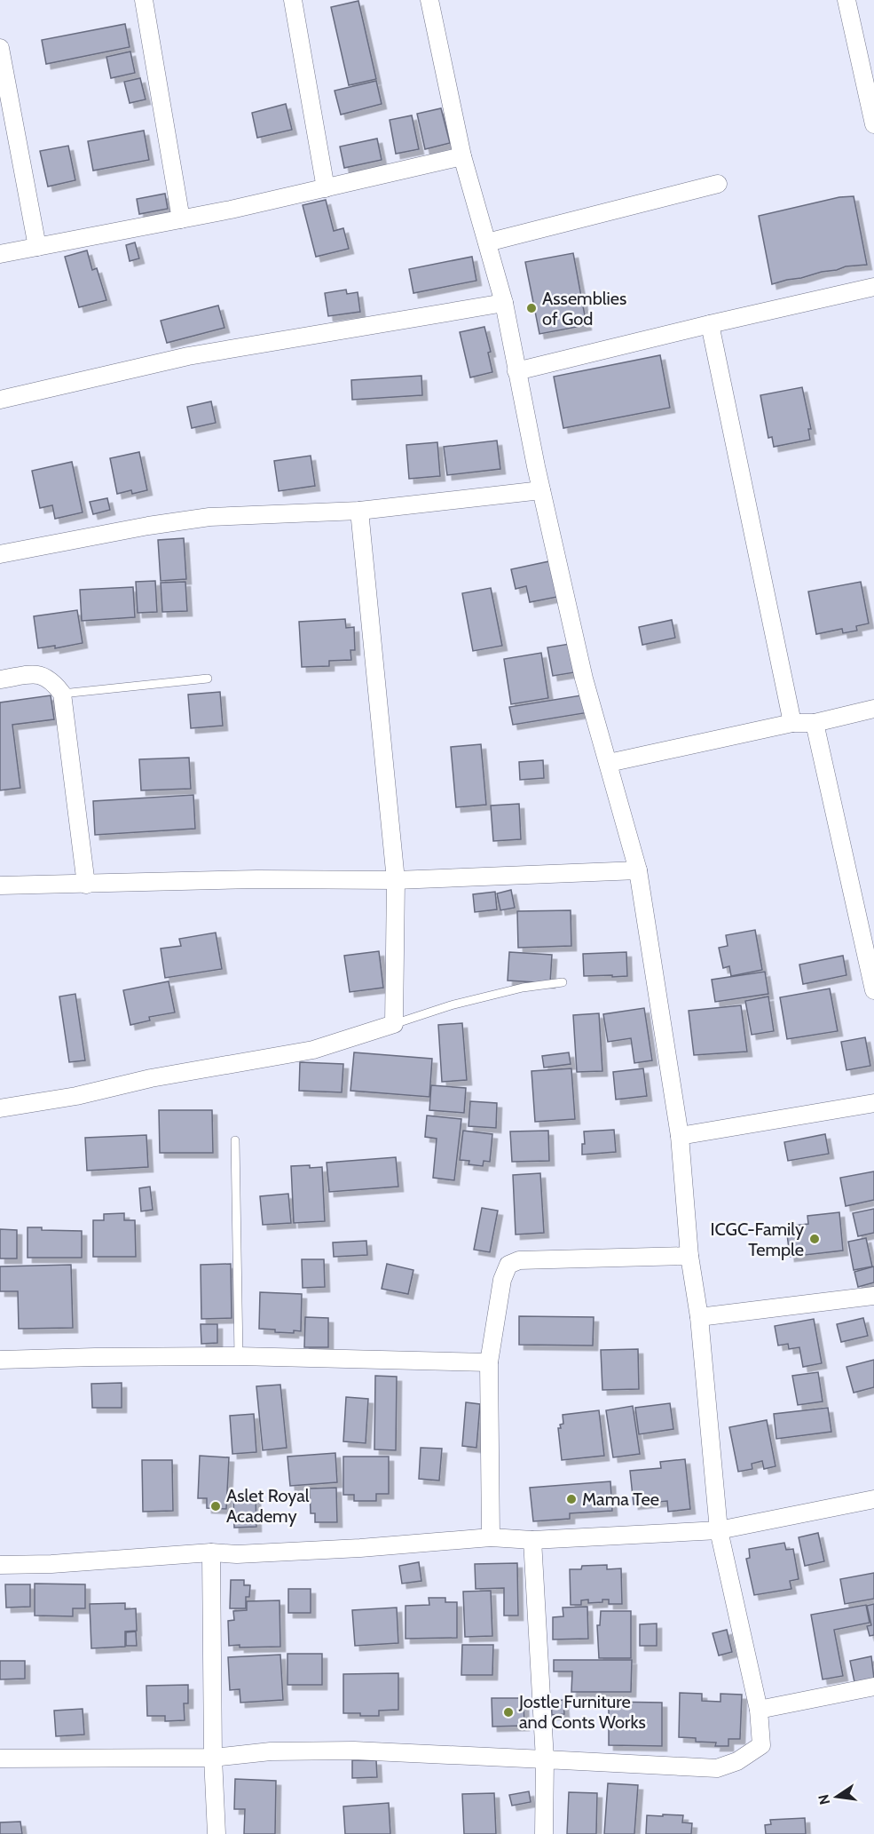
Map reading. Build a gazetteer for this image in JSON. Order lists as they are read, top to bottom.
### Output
{
  "places": [
    "Assemblies of God",
    "ICGC-Family Temple",
    "Mama Tee",
    "Aslet Royal Academy",
    "Jostle Furniture and Conts Works"
  ],
  "north": "left"
}
